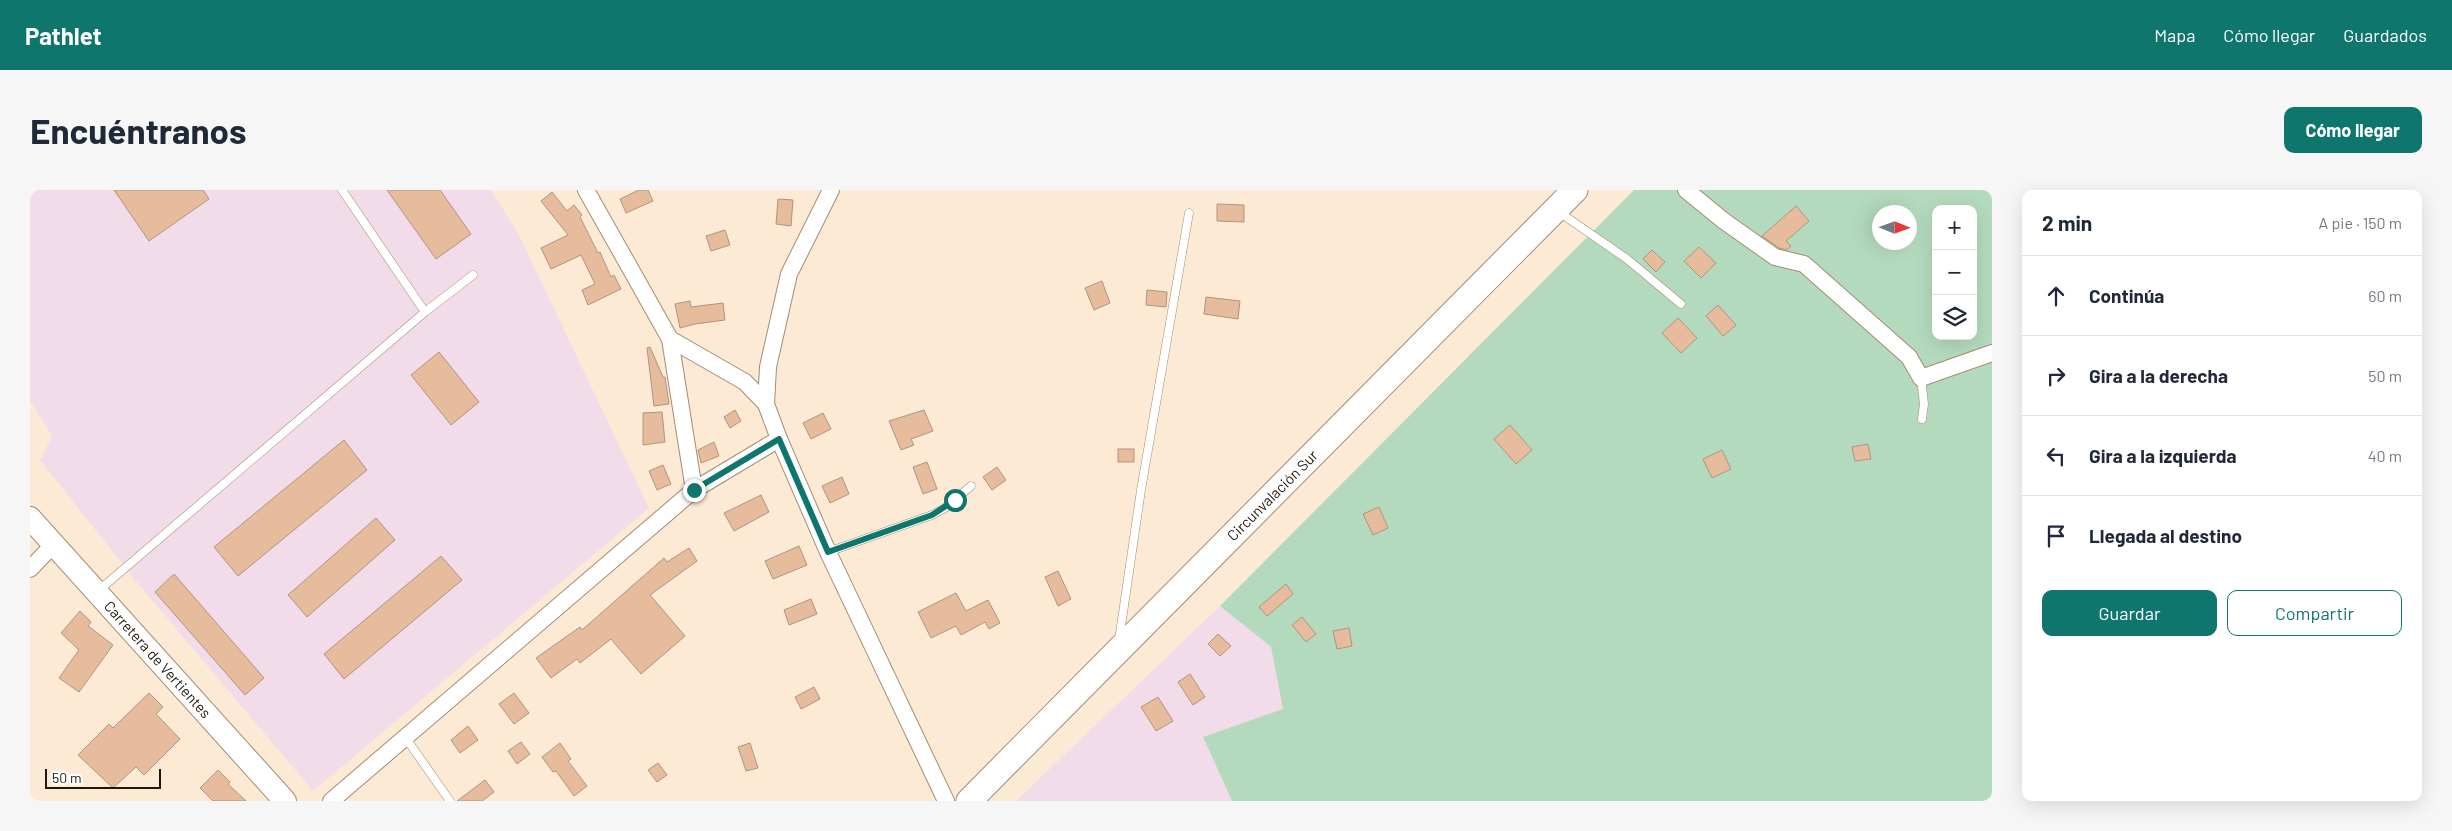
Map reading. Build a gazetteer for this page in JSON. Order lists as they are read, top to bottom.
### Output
{
  "streets": {
    "main road": ["Circunvalación Sur", "Carretera de Vertientes"]
  },
  "scale_bar": "50 m",
  "north": "right",
  "page": {
    "header": "Pathlet",
    "nav": ["Mapa", "Cómo llegar", "Guardados"],
    "buttons": [
      "Cómo llegar",
      ["Guardar", "Compartir"]
    ],
    "title": "Encuéntranos",
    "heading": ["2 min", "A pie · 150 m"],
    "map_buttons": ["+", "−"],
    "list": [
      ["Continúa", "60 m"],
      ["Gira a la derecha", "50 m"],
      ["Gira a la izquierda", "40 m"],
      "Llegada al destino"
    ],
    "scale": "50 m"
  }
}
